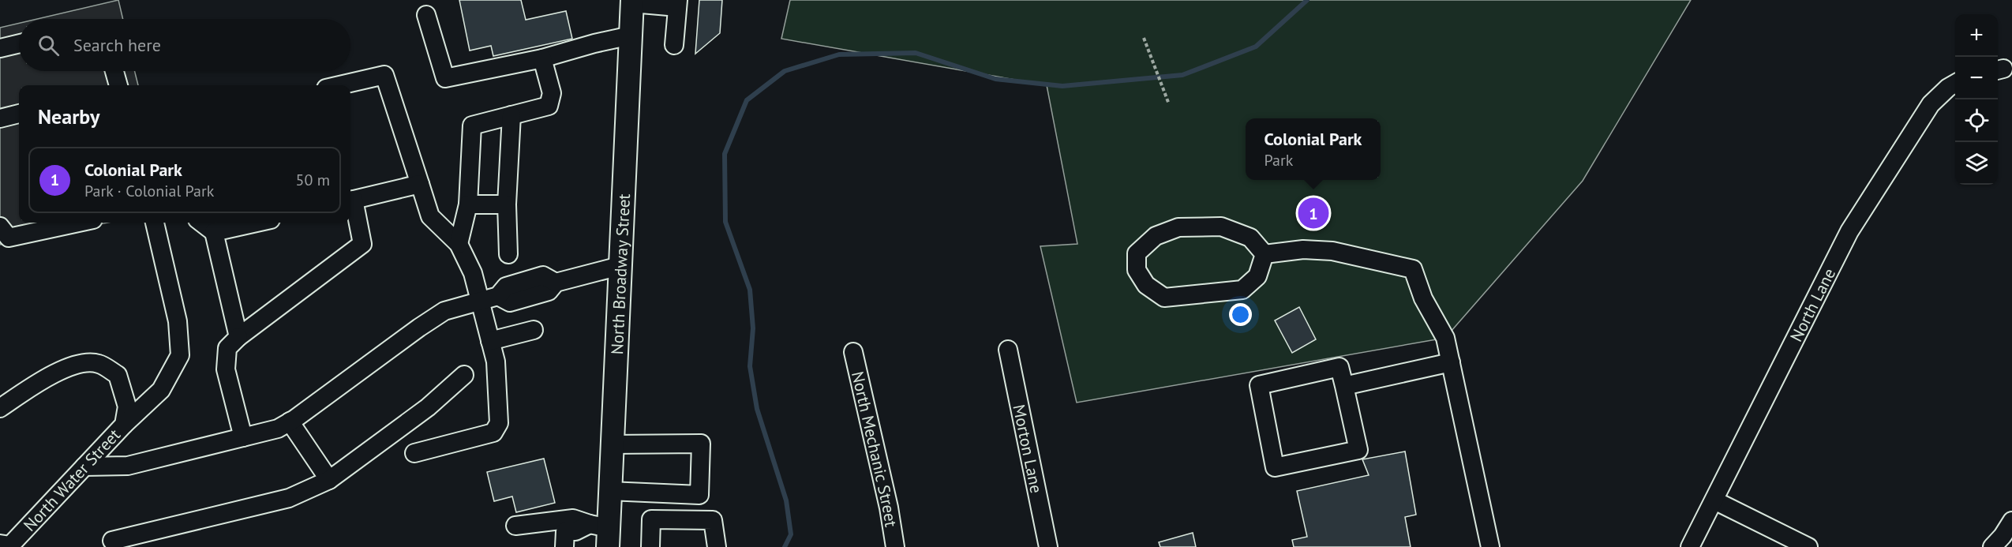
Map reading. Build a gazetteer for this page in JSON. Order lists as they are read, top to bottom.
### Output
{
  "streets": {
    "main road": ["North Broadway Street"],
    "street": [
      "North Lane",
      "Morton Lane",
      "North Mechanic Street",
      "North Water Street"
    ]
  },
  "page": {
    "map_buttons": ["+", "−"],
    "search": "Search here",
    "heading": "Nearby",
    "popup": ["Colonial Park", "Park"],
    "list": [
      {
        "mark": "1",
        "name": "Colonial Park",
        "note": "Park · Colonial Park",
        "value": "50 m"
      }
    ],
    "pins": "1"
  }
}
